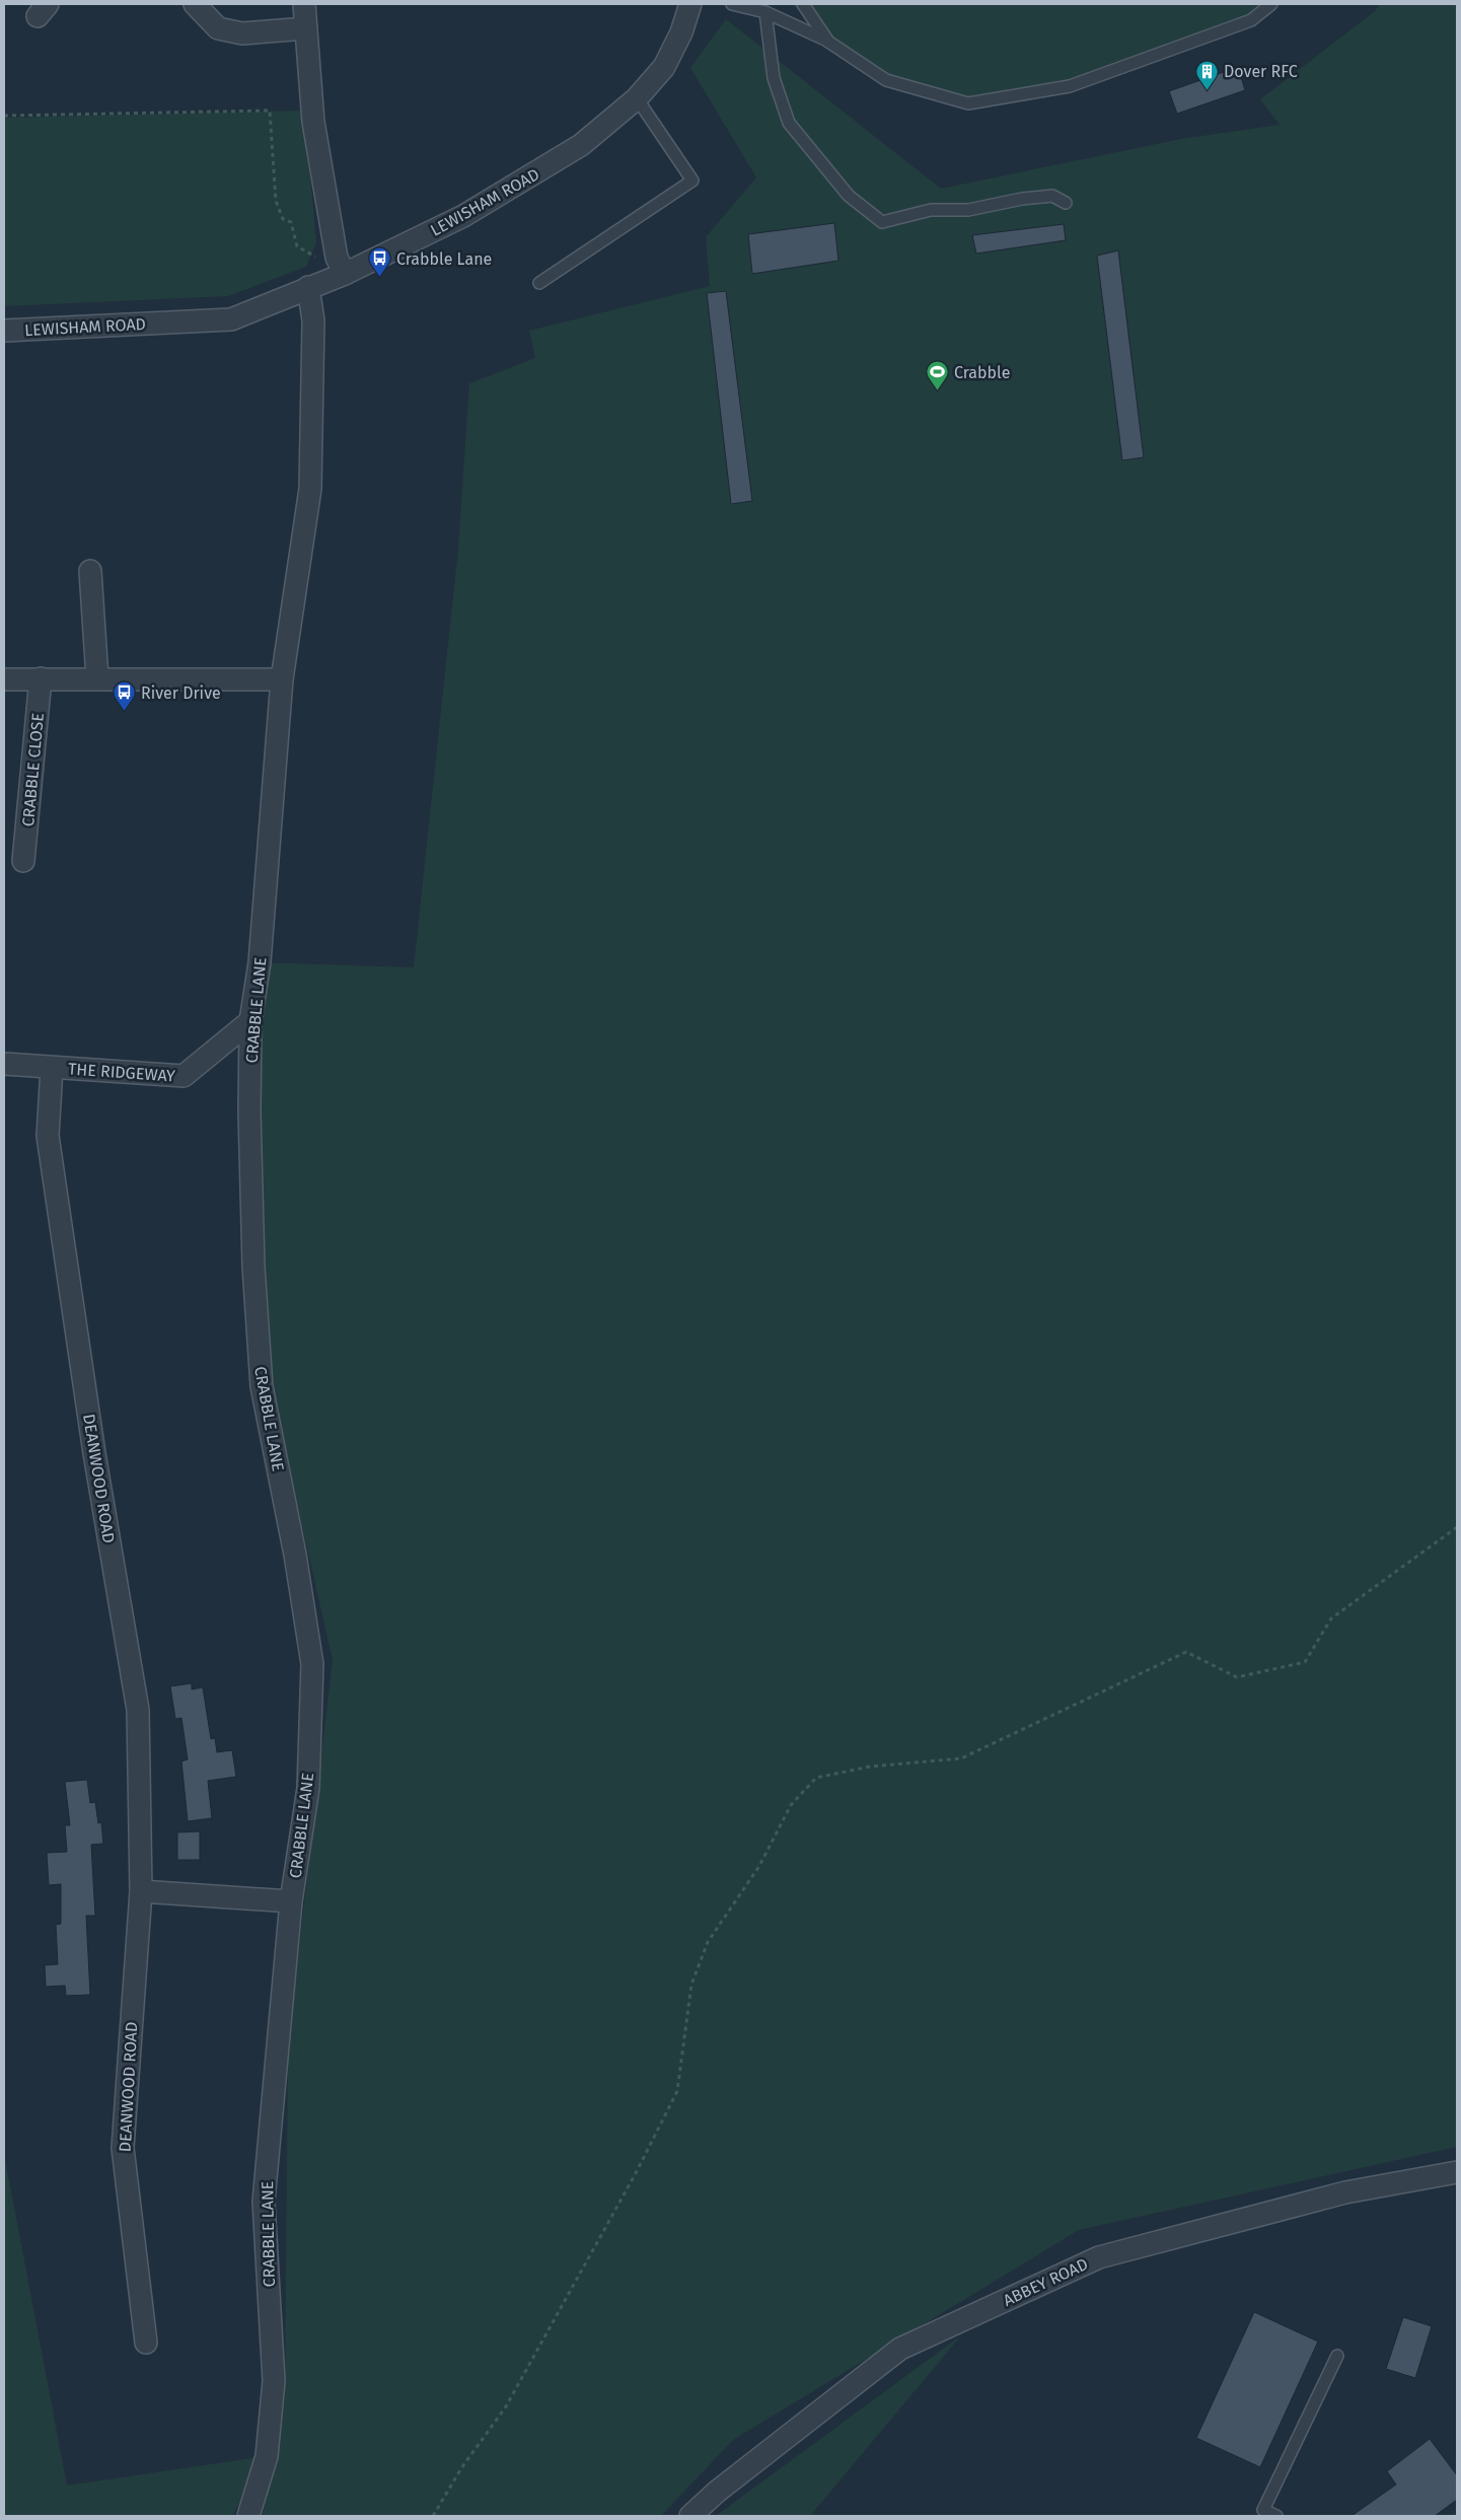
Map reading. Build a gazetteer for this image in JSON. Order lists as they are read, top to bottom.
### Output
{
  "streets": {
    "street": [
      "LEWISHAM ROAD",
      "CRABBLE CLOSE",
      "CRABBLE LANE",
      "THE RIDGEWAY",
      "DEANWOOD ROAD",
      "ABBEY ROAD"
    ]
  },
  "crossings": [
    ["LEWISHAM ROAD", "CRABBLE LANE"],
    ["CRABBLE LANE", "THE RIDGEWAY"],
    ["THE RIDGEWAY", "DEANWOOD ROAD"]
  ],
  "places": {
    "building": ["Dover RFC"],
    "bus stop": ["Crabble Lane", "River Drive"],
    "sports": ["Crabble"]
  }
}
